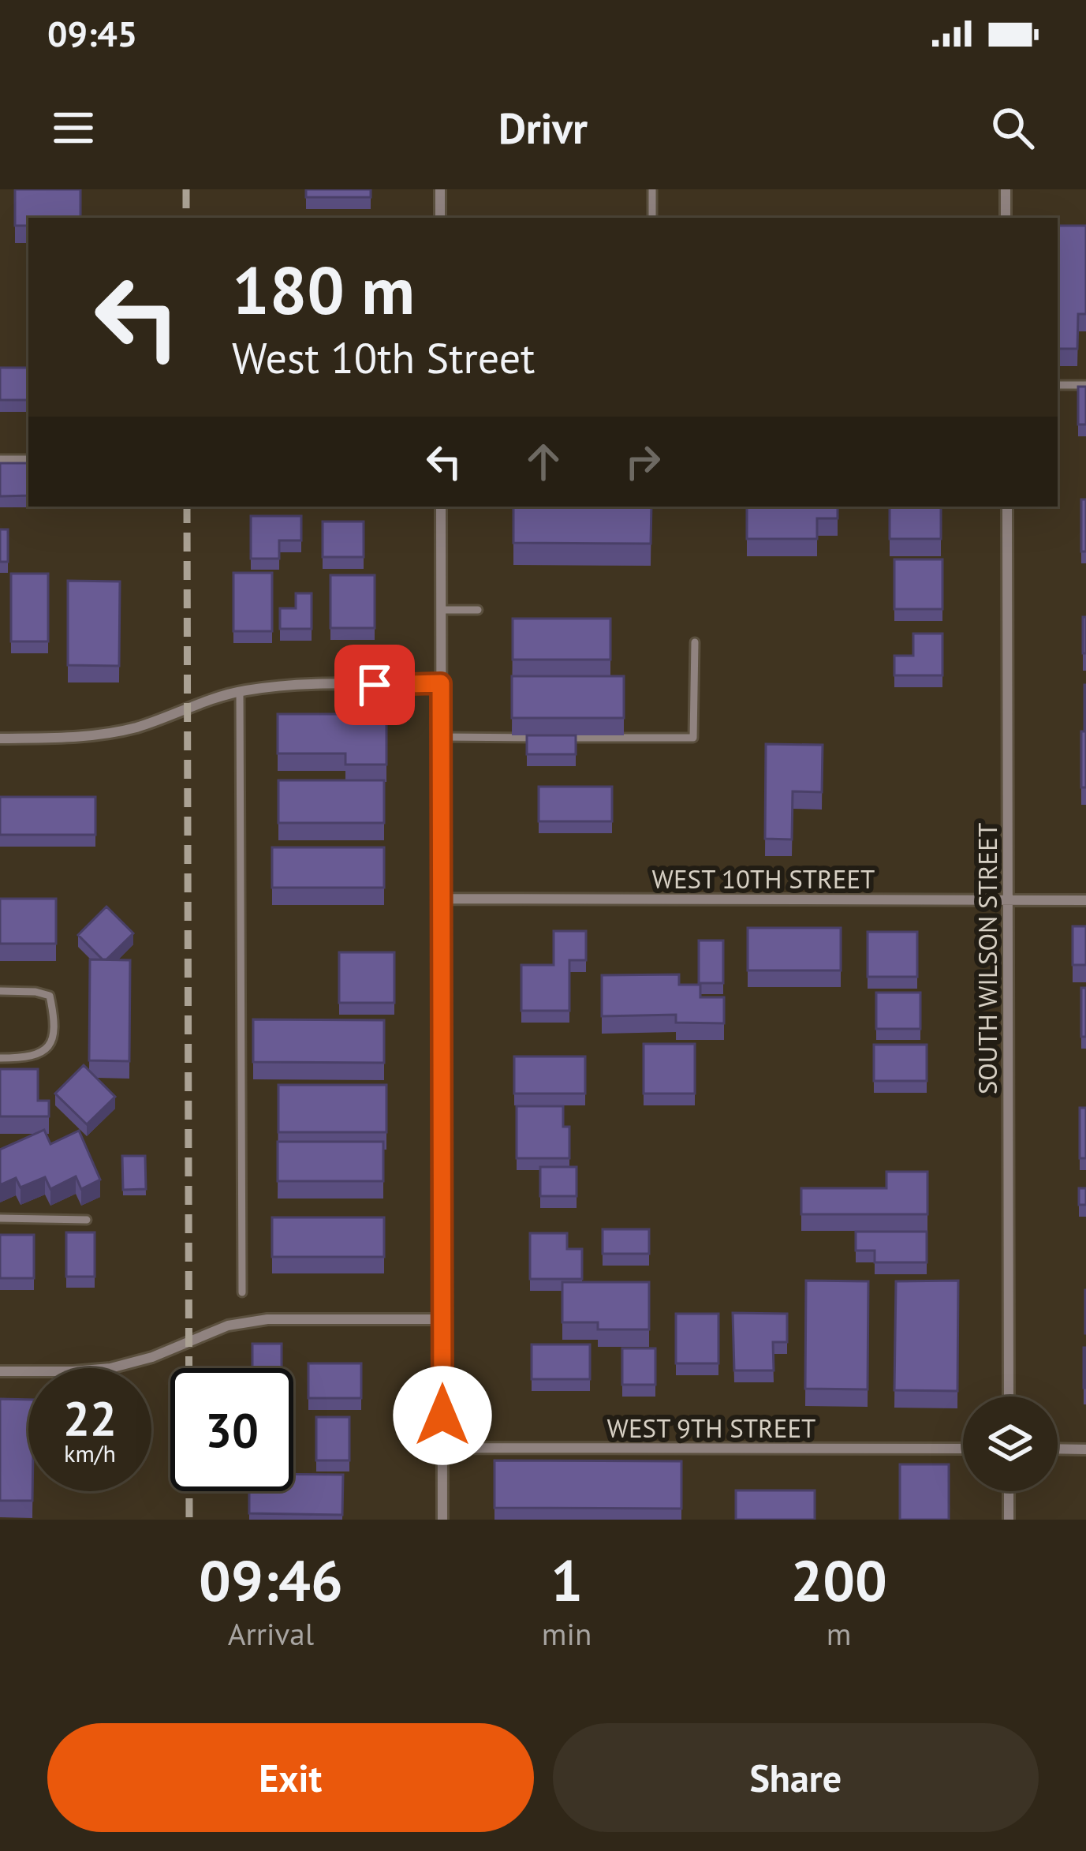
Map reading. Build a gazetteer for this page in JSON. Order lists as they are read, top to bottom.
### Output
{
  "streets": {
    "street": ["WEST 10TH STREET", "SOUTH WILSON STREET", "WEST 9TH STREET"]
  },
  "crossings": [
    ["WEST 10TH STREET", "SOUTH WILSON STREET"]
  ],
  "page": {
    "status": "09:45",
    "header": "Drivr",
    "turn": ["180 m", "West 10th Street"],
    "speed": "22 km/h",
    "limit": "30",
    "eta": [
      "09:46",
      "Arrival",
      "1",
      "min",
      "200",
      "m"
    ],
    "buttons": ["Exit", "Share"]
  }
}
